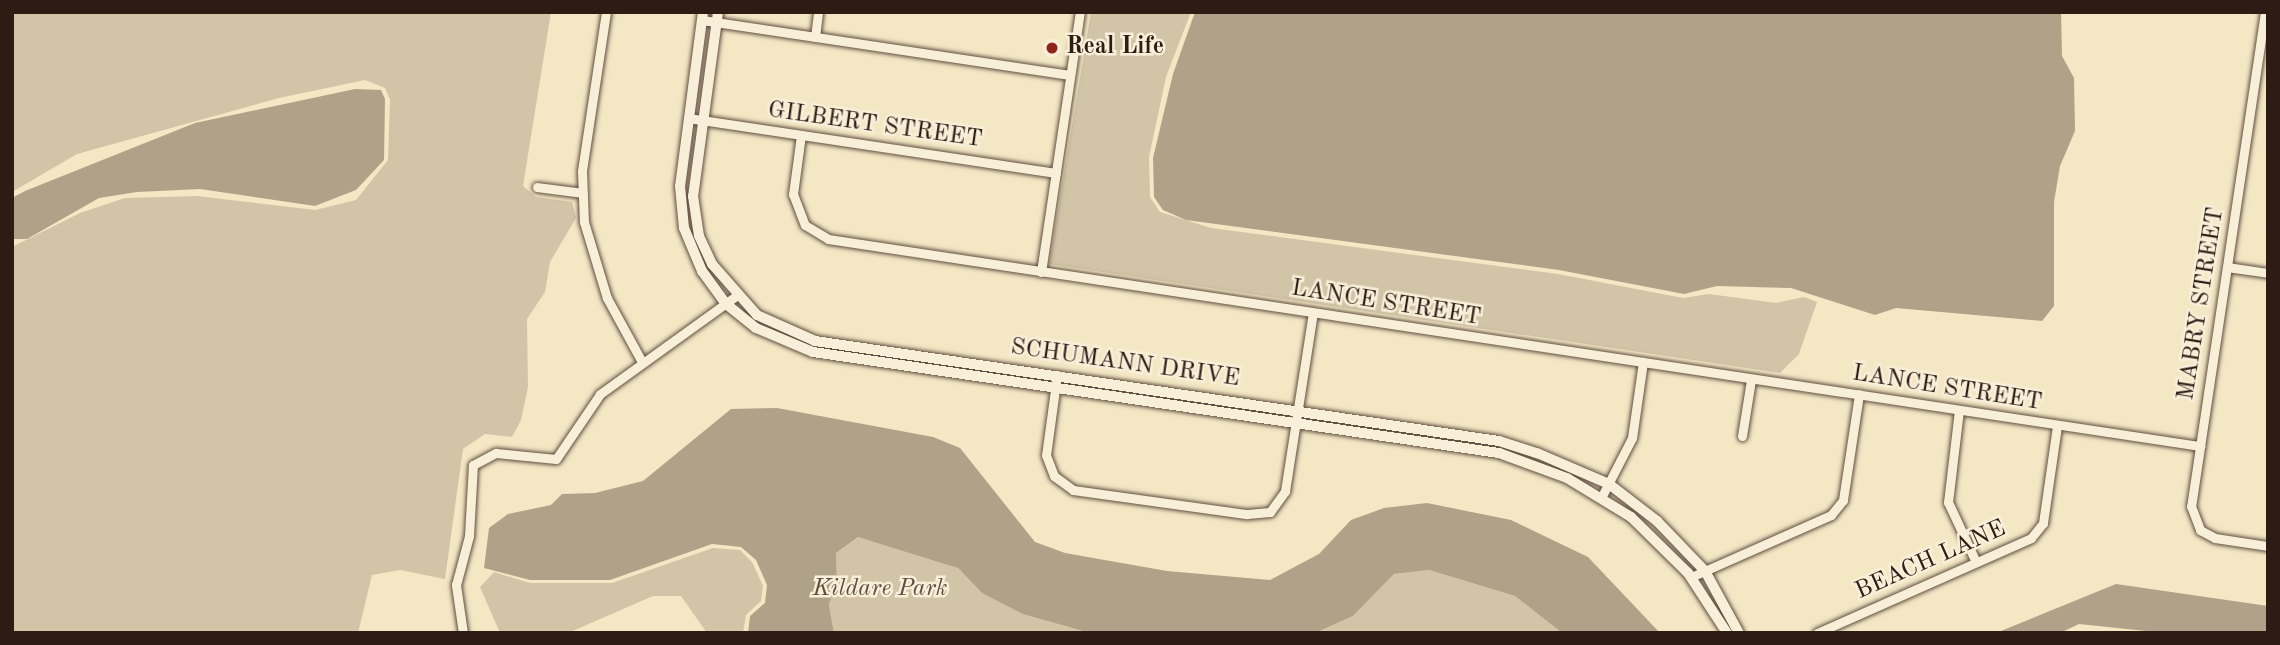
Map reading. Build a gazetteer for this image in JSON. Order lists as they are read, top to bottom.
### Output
{
  "streets": {
    "street": [
      "GILBERT STREET",
      "LANCE STREET",
      "MABRY STREET",
      "SCHUMANN DRIVE",
      "BEACH LANE"
    ]
  },
  "crossings": [
    ["GILBERT STREET", "LANCE STREET"],
    ["GILBERT STREET", "SCHUMANN DRIVE"],
    ["LANCE STREET", "MABRY STREET"],
    ["LANCE STREET", "BEACH LANE"]
  ],
  "parks": ["Kildare Park"],
  "places": ["Real Life"]
}
